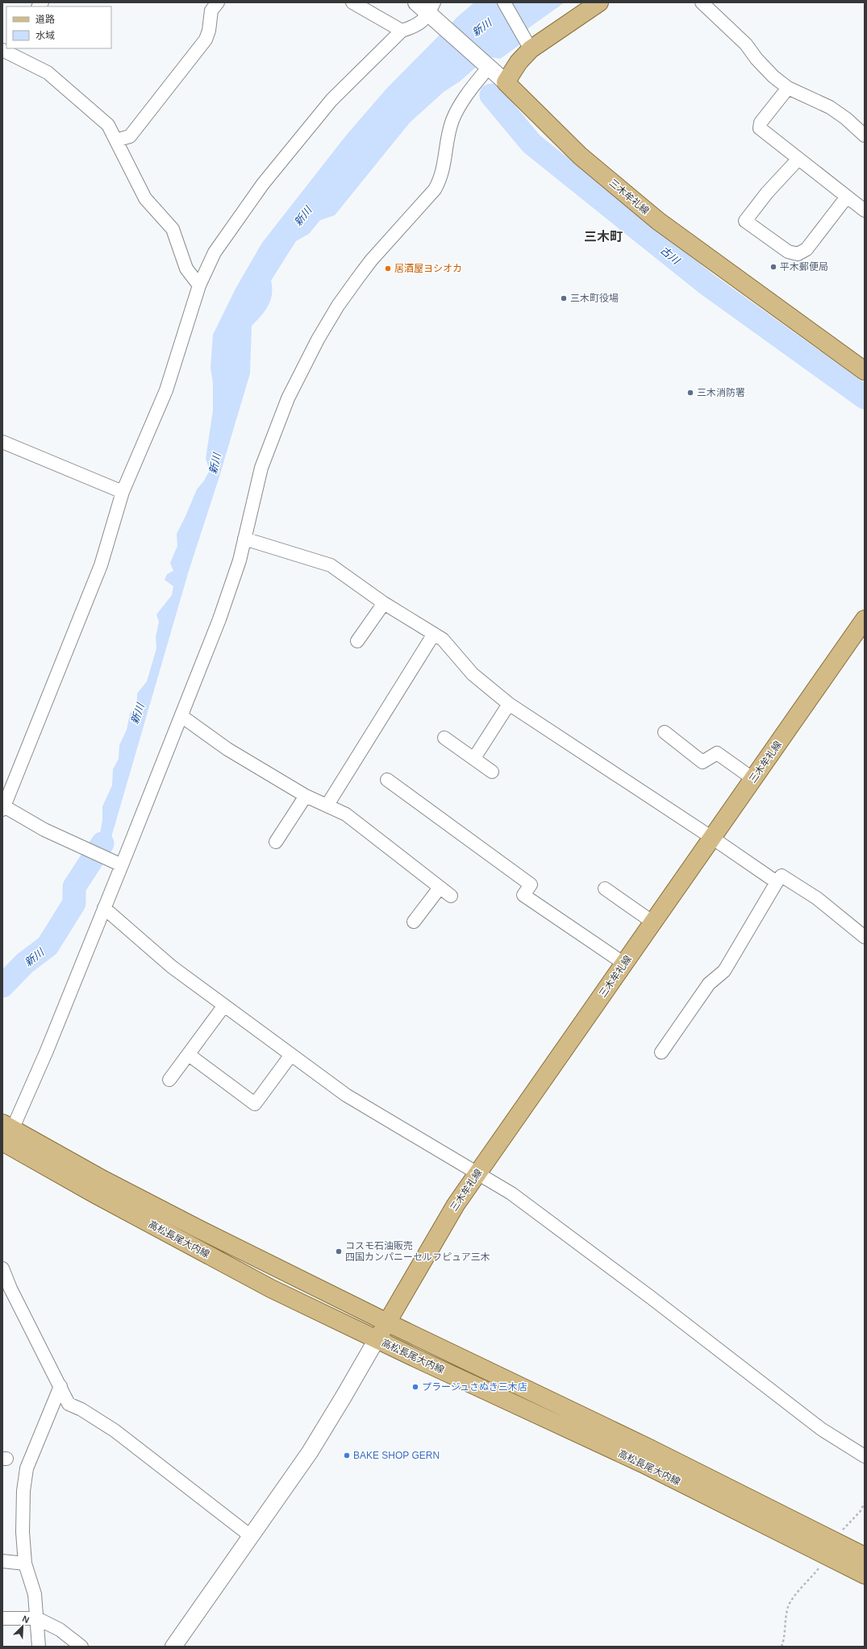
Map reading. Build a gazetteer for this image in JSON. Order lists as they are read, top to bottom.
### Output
{
  "streets": {
    "main road": ["三木牟礼線", "高松長尾大内線"]
  },
  "crossings": [
    ["三木牟礼線", "高松長尾大内線"]
  ],
  "districts": ["三木町"],
  "water": ["新川", "古川"],
  "places": [
    "平木郵便局",
    "居酒屋ヨシオカ",
    "三木町役場",
    "三木消防署",
    "コスモ石油販売 四国カンパニーセルフピュア三木",
    "プラージュさぬき三木店",
    "BAKE SHOP GERN"
  ],
  "legend": ["道路", "水域"],
  "north": "top right"
}
